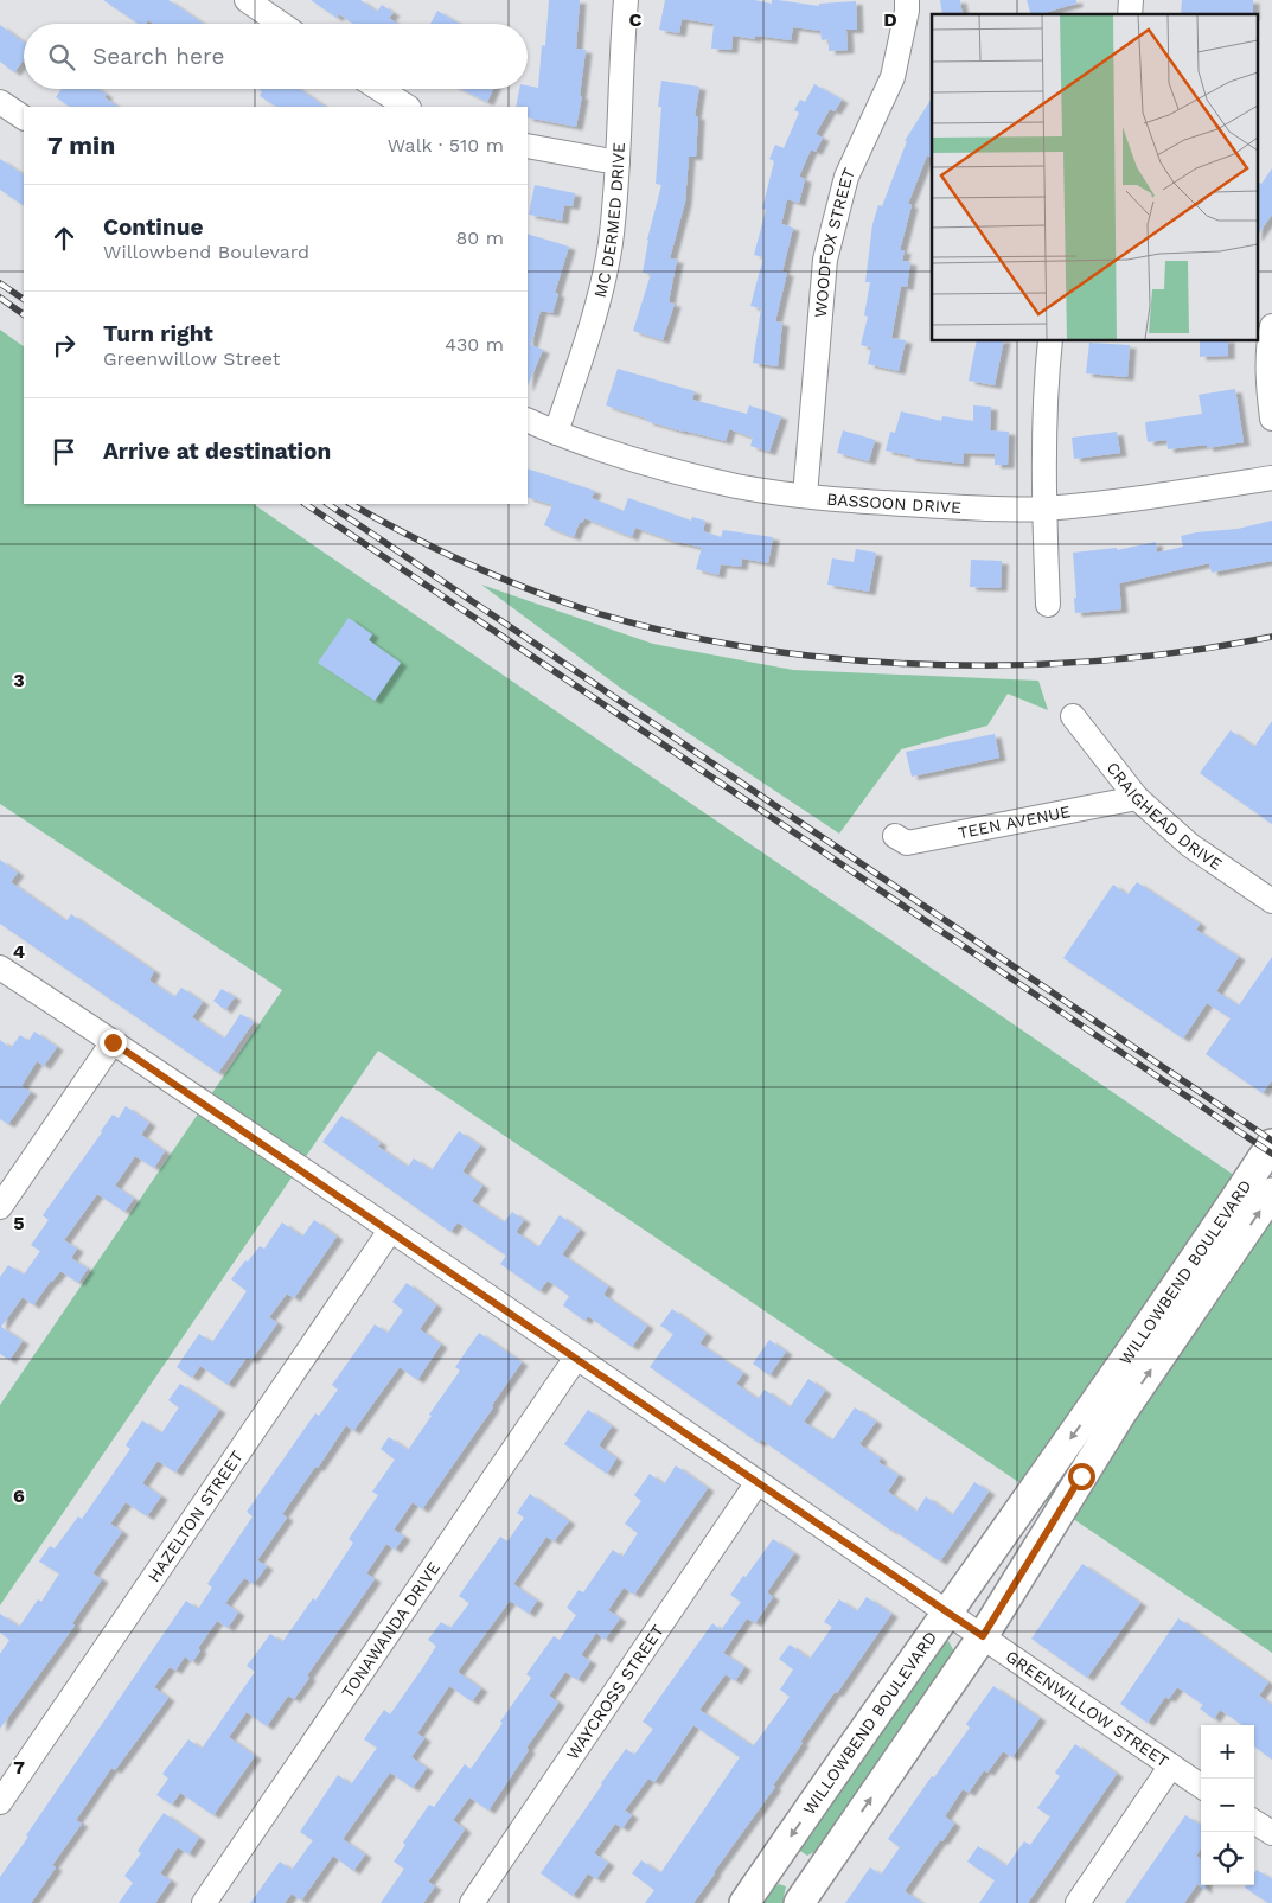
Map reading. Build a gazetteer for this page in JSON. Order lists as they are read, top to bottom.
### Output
{
  "streets": {
    "main road": ["WILLOWBEND BOULEVARD"],
    "street": [
      "MC DERMED DRIVE",
      "WOODFOX STREET",
      "BASSOON DRIVE",
      "CRAIGHEAD DRIVE",
      "TEEN AVENUE",
      "HAZELTON STREET",
      "TONAWANDA DRIVE",
      "WAYCROSS STREET",
      "GREENWILLOW STREET"
    ]
  },
  "crossings": [
    ["MC DERMED DRIVE", "BASSOON DRIVE"],
    ["WOODFOX STREET", "BASSOON DRIVE"],
    ["CRAIGHEAD DRIVE", "TEEN AVENUE"],
    ["WILLOWBEND BOULEVARD", "GREENWILLOW STREET"],
    ["HAZELTON STREET", "GREENWILLOW STREET"],
    ["TONAWANDA DRIVE", "GREENWILLOW STREET"],
    ["WAYCROSS STREET", "GREENWILLOW STREET"]
  ],
  "page": {
    "search": "Search here",
    "heading": ["7 min", "Walk · 510 m"],
    "list": [
      ["Continue", "Willowbend Boulevard", "80 m"],
      ["Turn right", "Greenwillow Street", "430 m"],
      "Arrive at destination"
    ],
    "map_buttons": ["+", "−"]
  },
  "grid": {
    "columns": ["C", "D"],
    "rows": [
      "3",
      "4",
      "5",
      "6",
      "7"
    ]
  }
}
